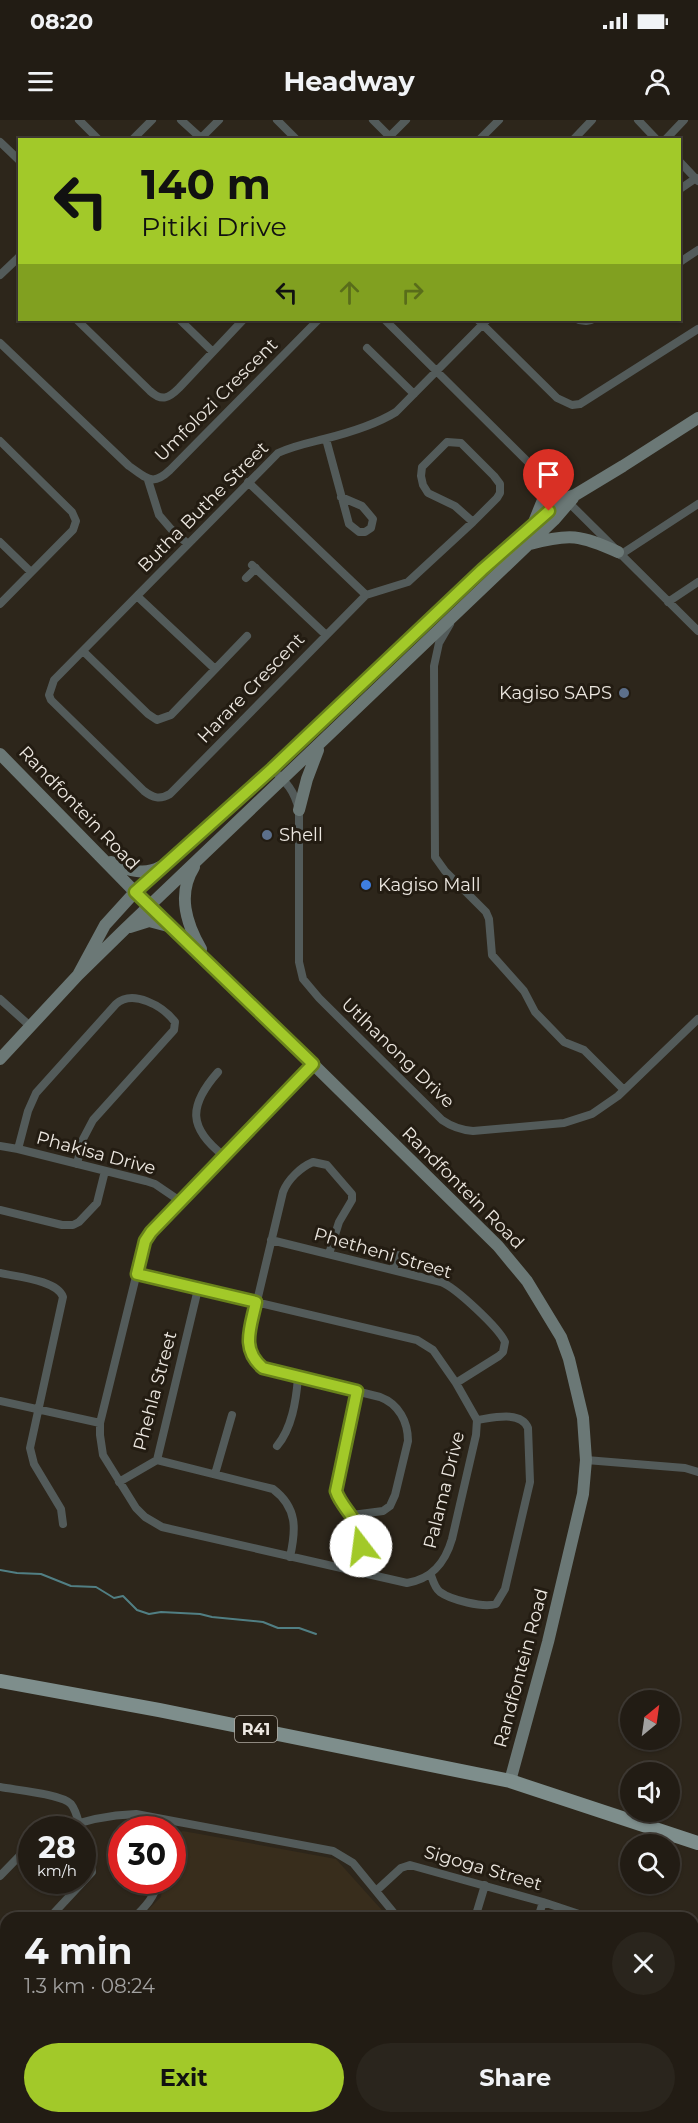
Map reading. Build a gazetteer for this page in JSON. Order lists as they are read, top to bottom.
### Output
{
  "streets": {
    "main road": ["R41"],
    "street": [
      "Umfolozi Crescent",
      "Butha Buthe Street",
      "Harare Crescent",
      "Randfontein Road",
      "Utlhanong Drive",
      "Phakisa Drive",
      "Phetheni Street",
      "Phehla Street",
      "Palama Drive",
      "Sigoga Street"
    ]
  },
  "crossings": [
    ["Butha Buthe Street", "Harare Crescent"],
    ["Randfontein Road", "Palama Drive"],
    ["Randfontein Road", "R41"],
    ["Phakisa Drive", "Palama Drive"],
    ["Phetheni Street", "Palama Drive"],
    ["Phehla Street", "Palama Drive"]
  ],
  "places": ["Kagiso SAPS", "Shell", "Kagiso Mall"],
  "north": "top right",
  "page": {
    "status": "08:20",
    "header": "Headway",
    "turn": ["140 m", "Pitiki Drive"],
    "speed": "28 km/h",
    "limit": "30",
    "heading": ["4 min", "1.3 km · 08:24"],
    "buttons": ["Exit", "Share"]
  }
}
